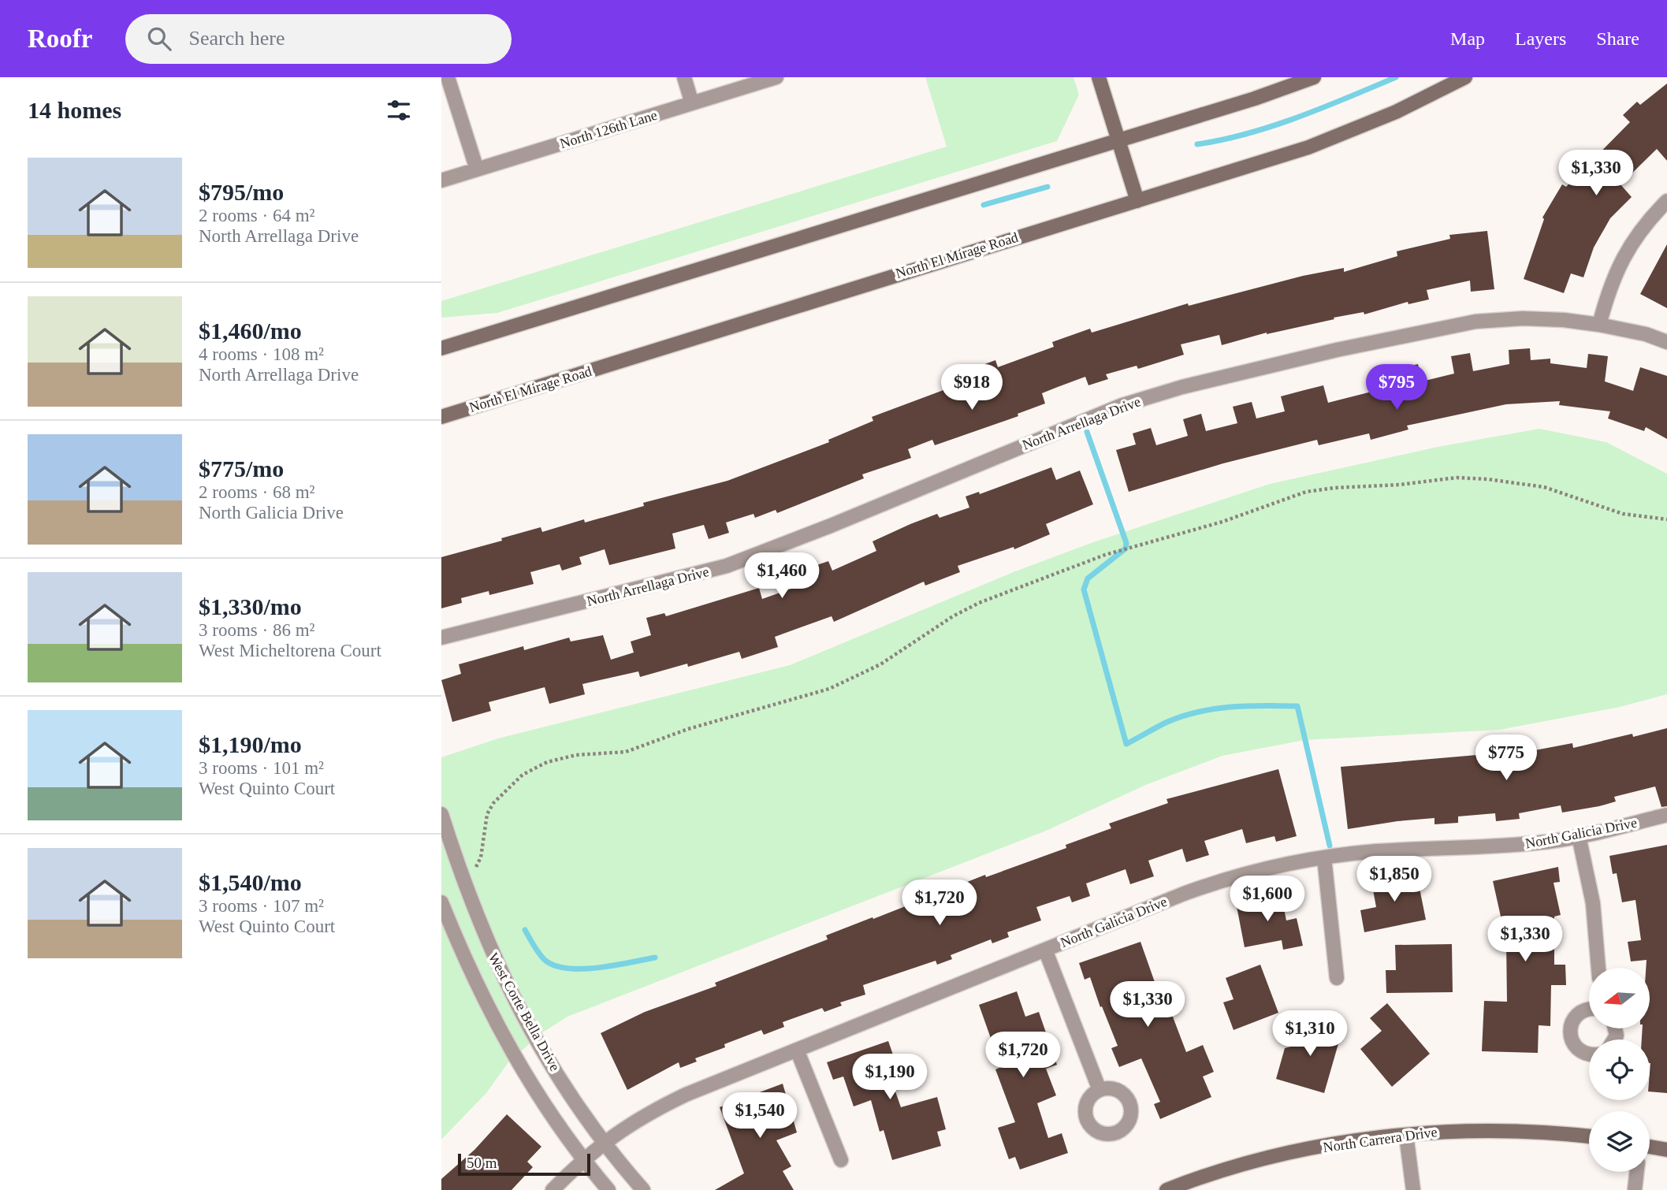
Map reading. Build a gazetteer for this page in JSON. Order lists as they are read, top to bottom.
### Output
{
  "streets": {
    "main road": ["North El Mirage Road", "North Carrera Drive"],
    "street": [
      "North 126th Lane",
      "North Arrellaga Drive",
      "North Galicia Drive",
      "West Corte Bella Drive"
    ]
  },
  "crossings": [
    ["North Galicia Drive", "West Corte Bella Drive"]
  ],
  "scale_bar": "50 m",
  "north": "left",
  "page": {
    "header": "Roofr",
    "search": "Search here",
    "nav": ["Map", "Layers", "Share"],
    "heading": "14 homes",
    "list": [
      {
        "name": "$795/mo",
        "note": "2 rooms · 64 m² · North Arrellaga Drive"
      },
      {
        "name": "$1,460/mo",
        "note": "4 rooms · 108 m² · North Arrellaga Drive"
      },
      {
        "name": "$775/mo",
        "note": "2 rooms · 68 m² · North Galicia Drive"
      },
      {
        "name": "$1,330/mo",
        "note": "3 rooms · 86 m² · West Micheltorena Court"
      },
      {
        "name": "$1,190/mo",
        "note": "3 rooms · 101 m² · West Quinto Court"
      },
      {
        "name": "$1,540/mo",
        "note": "3 rooms · 107 m² · West Quinto Court"
      }
    ],
    "price": [
      "$1,330",
      "$918",
      "$795",
      "$1,460",
      "$775",
      "$1,850",
      "$1,600",
      "$1,720",
      "$1,330",
      "$1,330",
      "$1,310",
      "$1,720",
      "$1,190",
      "$1,540"
    ],
    "scale": "50 m"
  }
}
